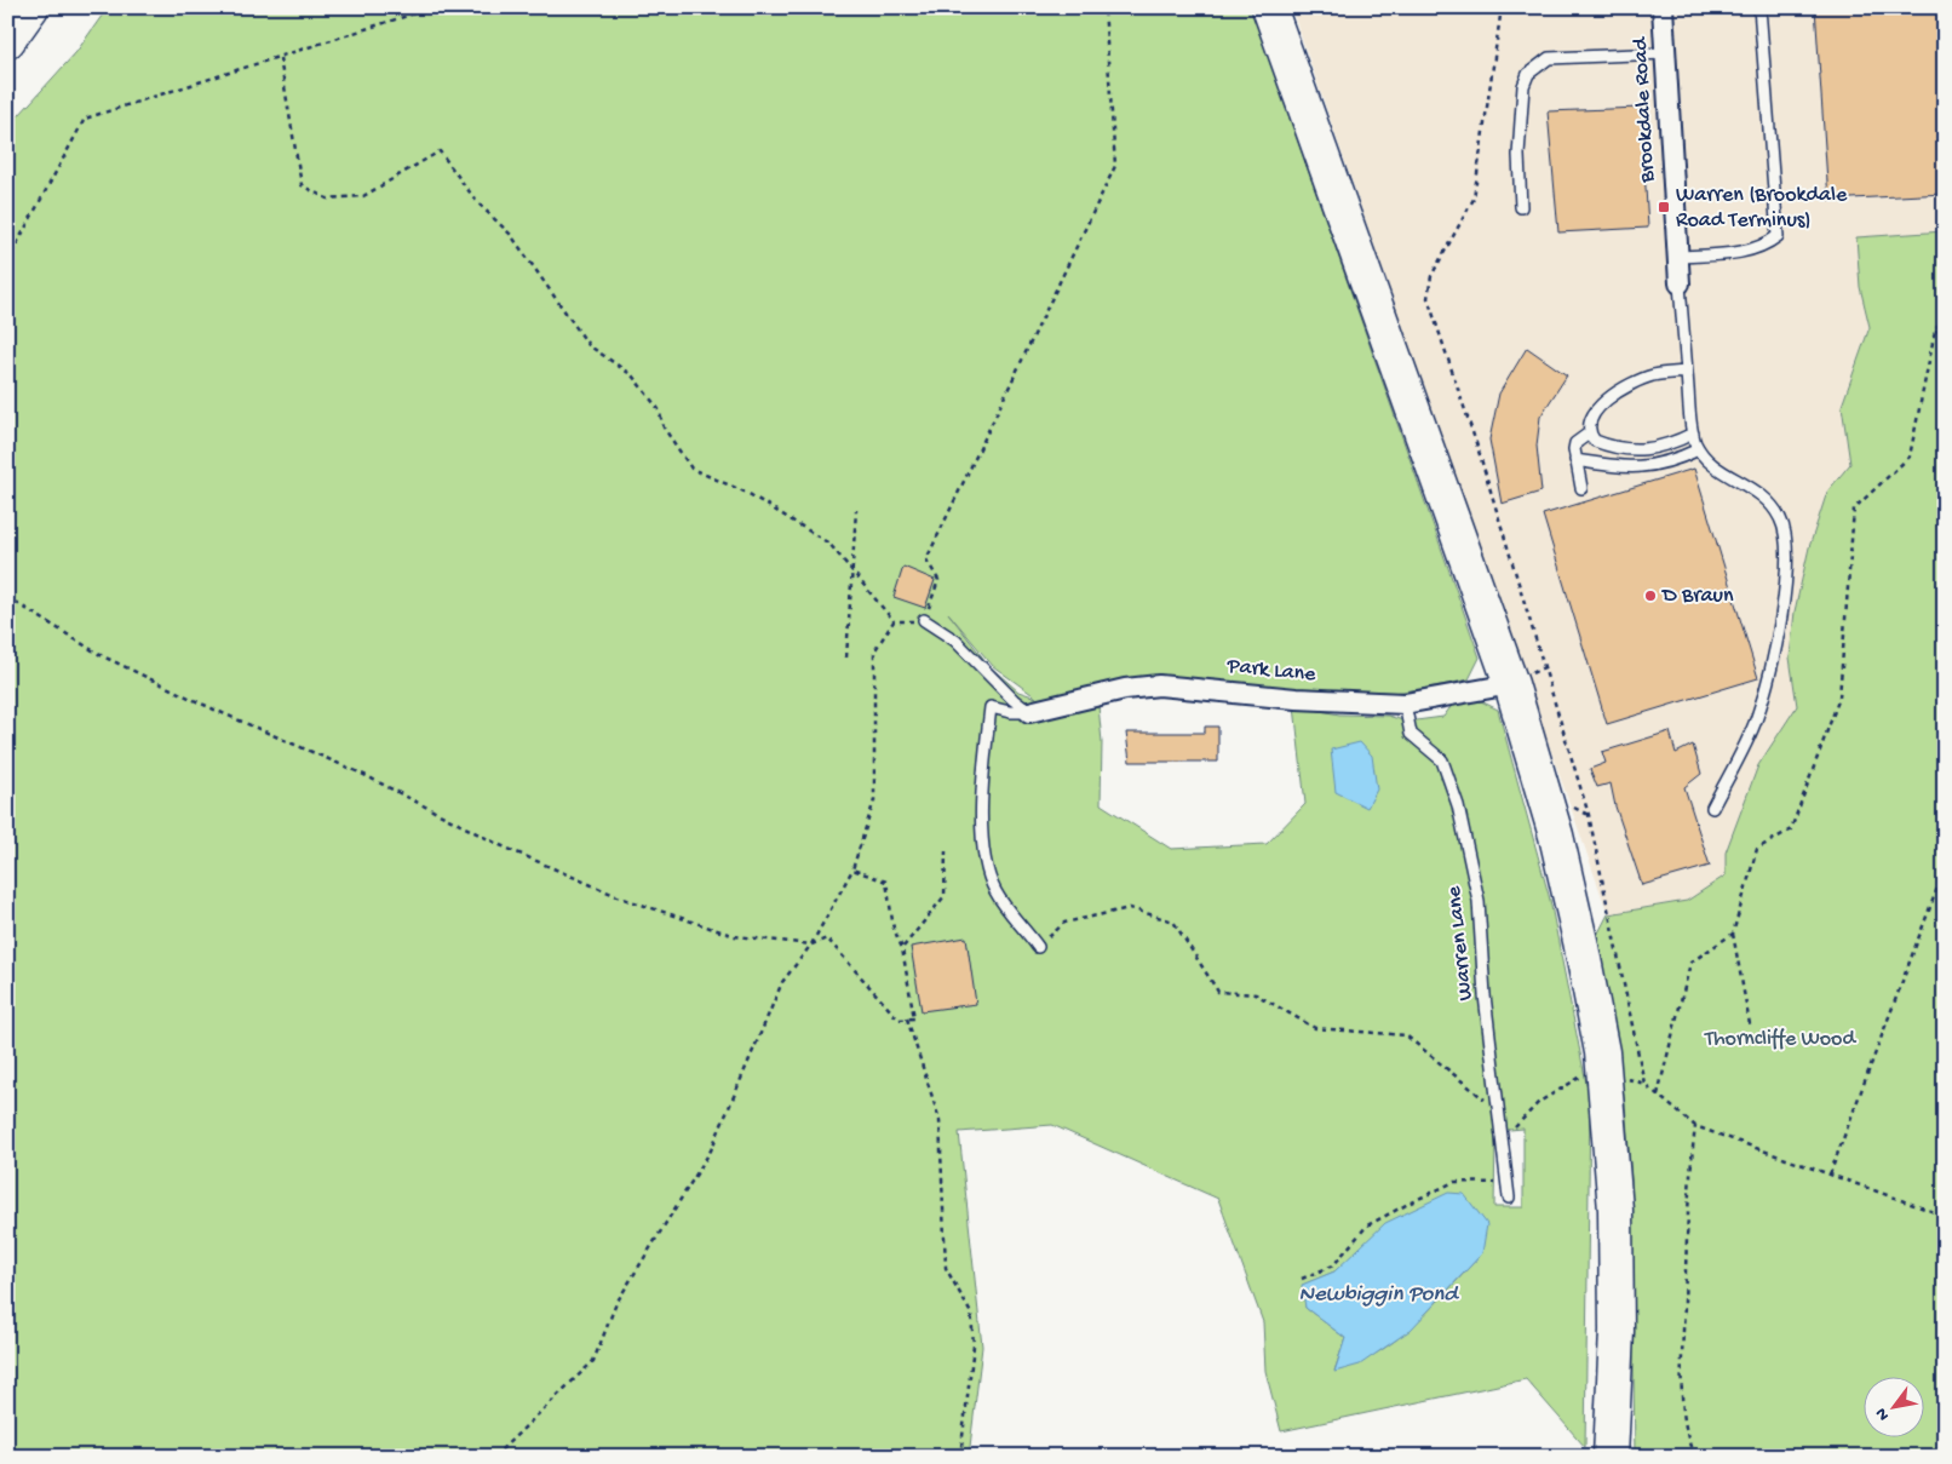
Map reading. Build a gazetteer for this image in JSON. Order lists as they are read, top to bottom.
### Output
{
  "streets": {
    "street": ["Brookdale Road", "Park Lane"],
    "lane": ["Warren Lane"]
  },
  "crossings": [
    ["Park Lane", "Warren Lane"]
  ],
  "water": ["Newbiggin Pond"],
  "parks": ["Thorncliffe Wood"],
  "places": {
    "transit": ["Warren (Brookdale Road Terminus)"],
    "other": ["D Braun"]
  },
  "north": "bottom left"
}
